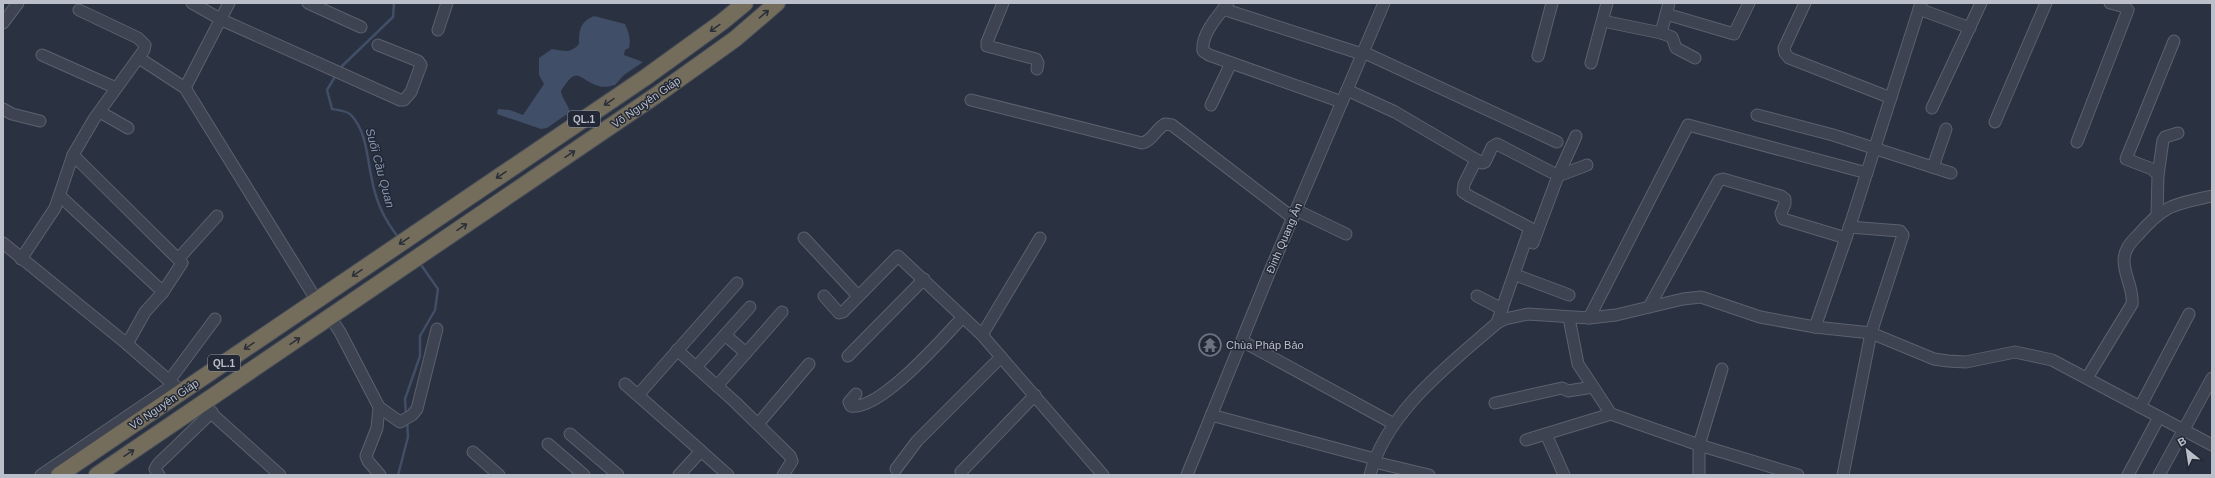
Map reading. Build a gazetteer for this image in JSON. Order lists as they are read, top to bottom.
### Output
{
  "streets": {
    "highway": ["Võ Nguyên Giáp", "QL.1"],
    "street": ["Đinh Quang Ân"]
  },
  "water": ["Suối Cầu Quan"],
  "places": {
    "temple": ["Chùa Pháp Bảo"]
  },
  "north": "top left"
}
